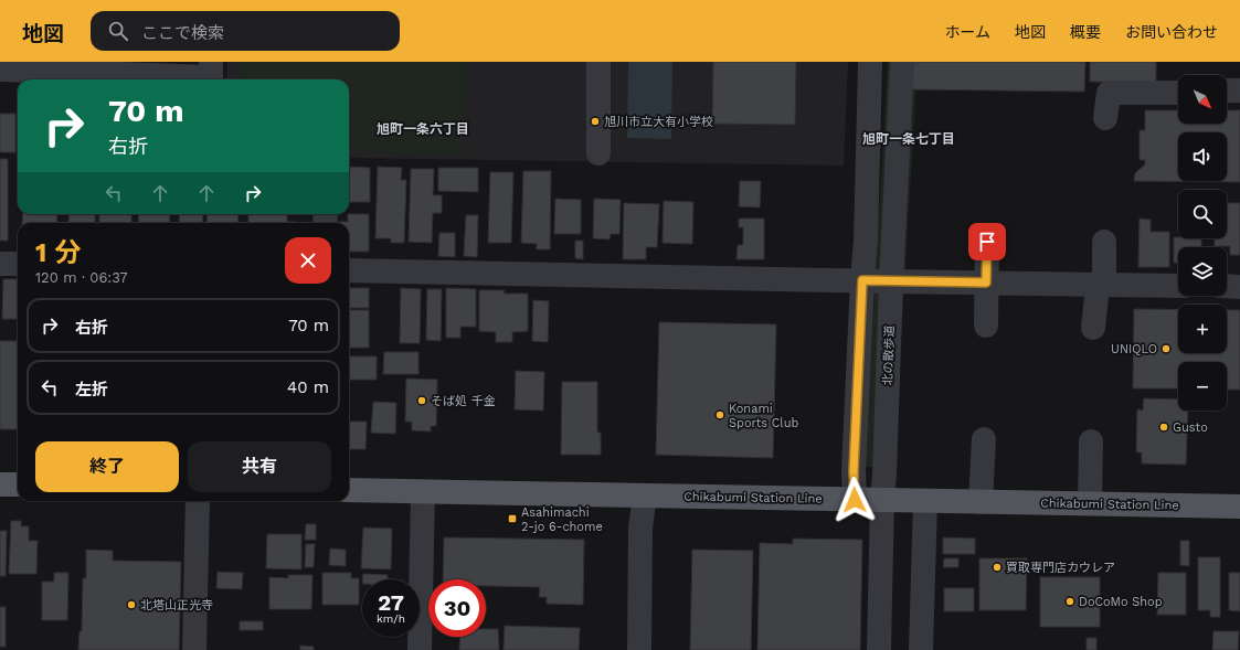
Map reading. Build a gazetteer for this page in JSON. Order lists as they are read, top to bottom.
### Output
{
  "streets": {
    "main road": ["Chikabumi Station Line"],
    "street": ["北の散歩道"]
  },
  "crossings": [
    ["北の散歩道", "Chikabumi Station Line"]
  ],
  "districts": ["旭町一条六丁目", "旭町一条七丁目"],
  "places": {
    "other": [
      "旭川市立大有小学校",
      "UNIQLO",
      "そば処 千金",
      "Konami Sports Club",
      "Gusto",
      "買取専門店カウレア",
      "DoCoMo Shop",
      "北塔山正光寺"
    ],
    "transit": ["Asahimachi 2-jo 6-chome"]
  },
  "north": "bottom right",
  "page": {
    "header": "地図",
    "search": "ここで検索",
    "nav": [
      "ホーム",
      "地図",
      "概要",
      "お問い合わせ"
    ],
    "map_buttons": ["+", "−"],
    "turn": ["70 m", "右折"],
    "heading": ["1 分", "120 m · 06:37"],
    "list": [
      {
        "name": "右折",
        "value": "70 m"
      },
      {
        "name": "左折",
        "value": "40 m"
      }
    ],
    "buttons": ["終了", "共有"],
    "speed": "27 km/h",
    "limit": "30"
  }
}
